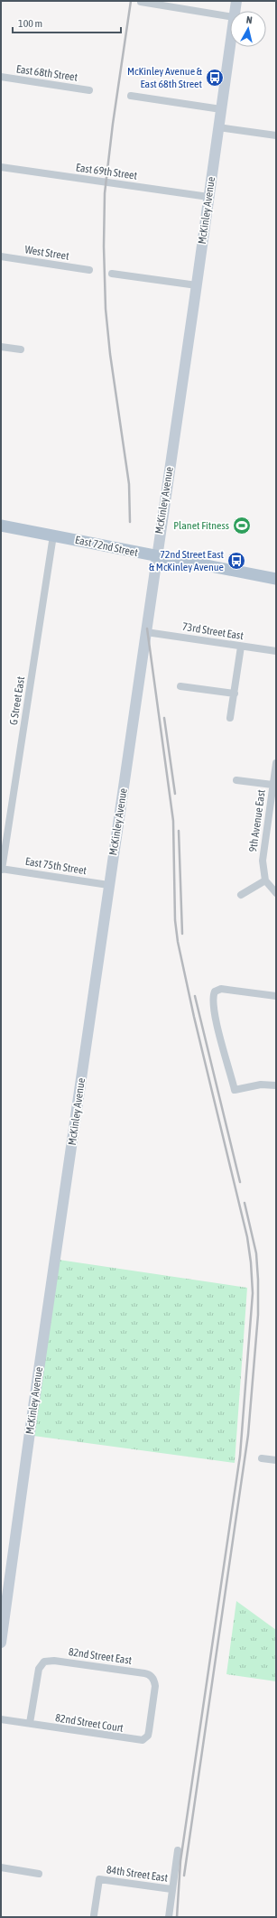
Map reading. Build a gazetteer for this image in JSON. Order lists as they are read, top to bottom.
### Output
{
  "streets": {
    "main road": ["East 72nd Street"],
    "street": [
      "East 68th Street",
      "East 69th Street",
      "McKinley Avenue",
      "West Street",
      "73rd Street East",
      "G Street East",
      "9th Avenue East",
      "East 75th Street",
      "82nd Street East",
      "82nd Street Court",
      "84th Street East"
    ]
  },
  "crossings": [
    ["East 69th Street", "McKinley Avenue"],
    ["McKinley Avenue", "East 72nd Street"],
    ["McKinley Avenue", "73rd Street East"],
    ["McKinley Avenue", "East 75th Street"],
    ["East 72nd Street", "G Street East"],
    ["G Street East", "East 75th Street"],
    ["82nd Street East", "82nd Street Court"]
  ],
  "places": {
    "bus stop": ["McKinley Avenue & East 68th Street", "72nd Street East & McKinley Avenue"],
    "sports": ["Planet Fitness"]
  },
  "scale_bar": "100 m",
  "north": "top"
}
